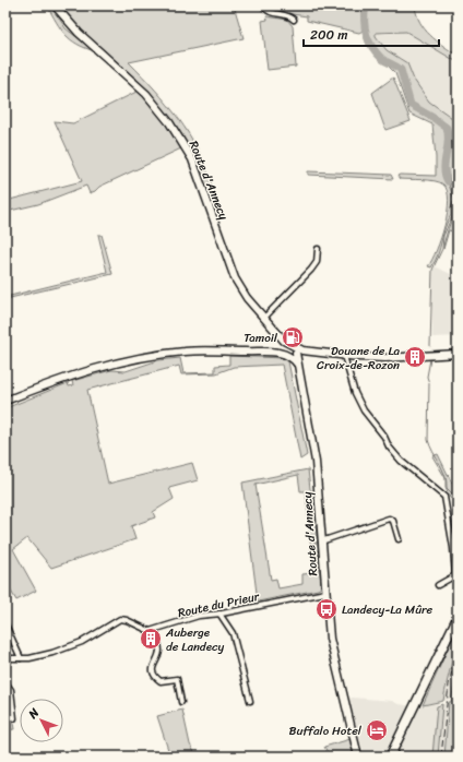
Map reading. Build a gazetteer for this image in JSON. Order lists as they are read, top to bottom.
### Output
{
  "streets": {
    "street": ["Route d'Annecy", "Route du Prieur"]
  },
  "crossings": [
    ["Route d'Annecy", "Route du Prieur"]
  ],
  "places": {
    "fuel station": ["Tamoil"],
    "building": ["Douane de La Croix-de-Rozon", "Auberge de Landecy"],
    "bus stop": ["Landecy-La Mûre"],
    "hotel": ["Buffalo Hotel"]
  },
  "scale_bar": "200 m",
  "north": "top left"
}
